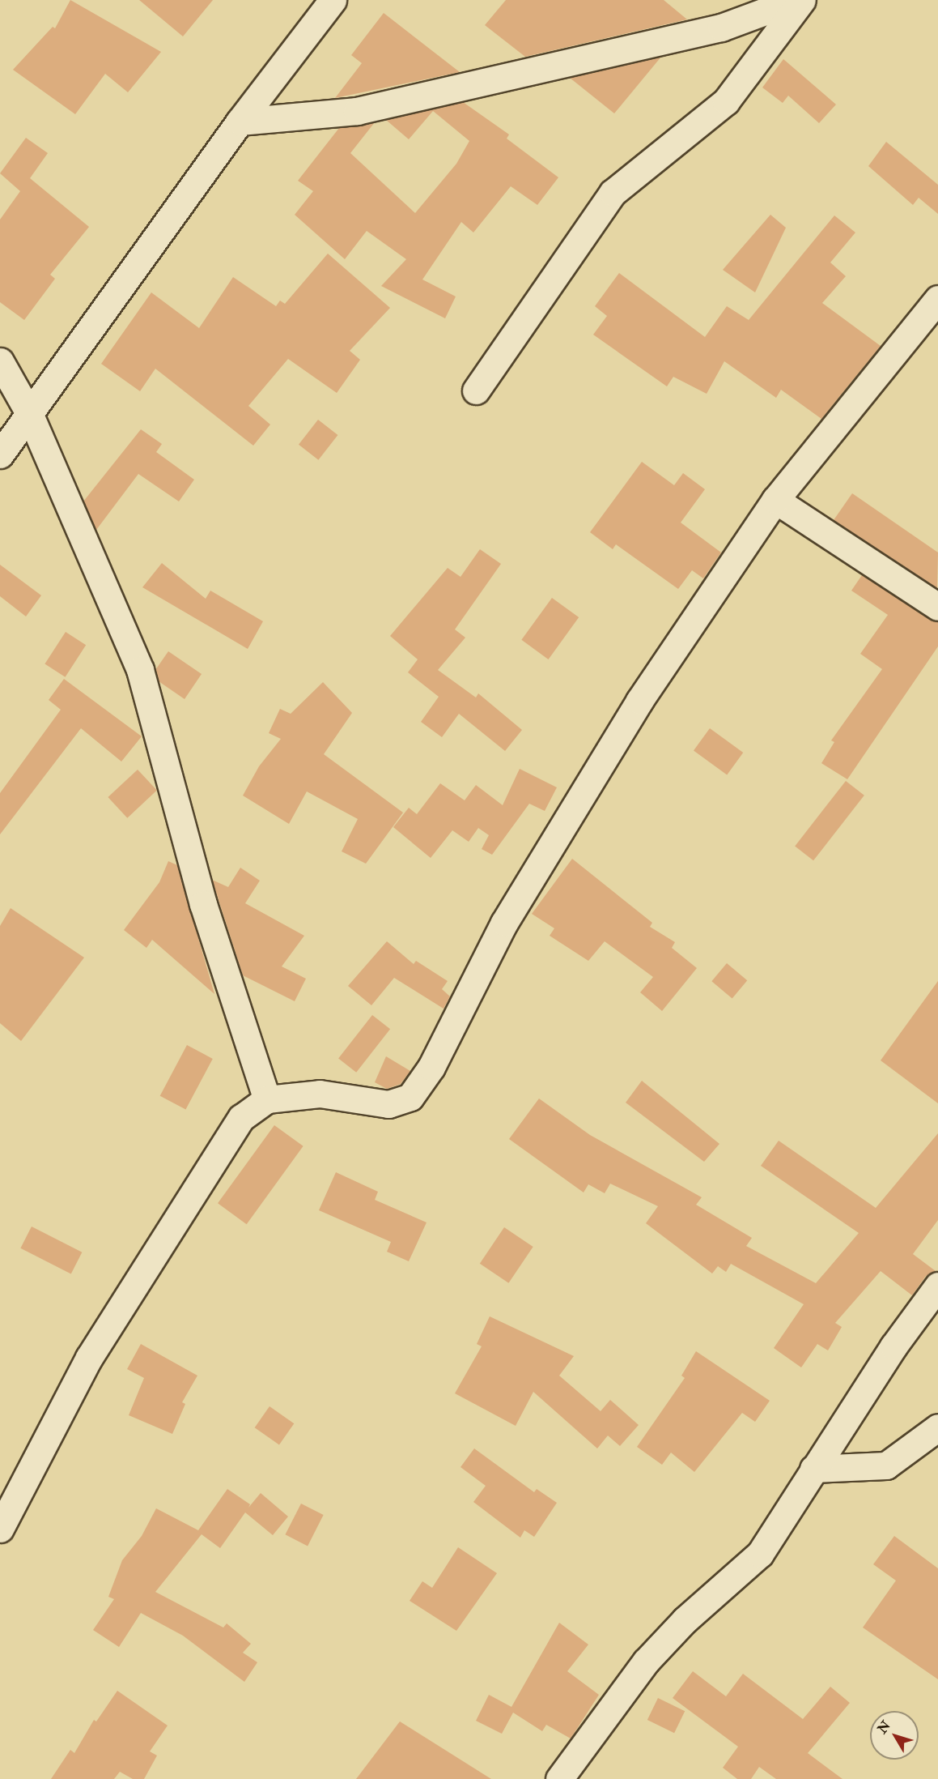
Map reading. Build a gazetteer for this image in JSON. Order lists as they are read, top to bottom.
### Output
{
  "north": "top left"
}
